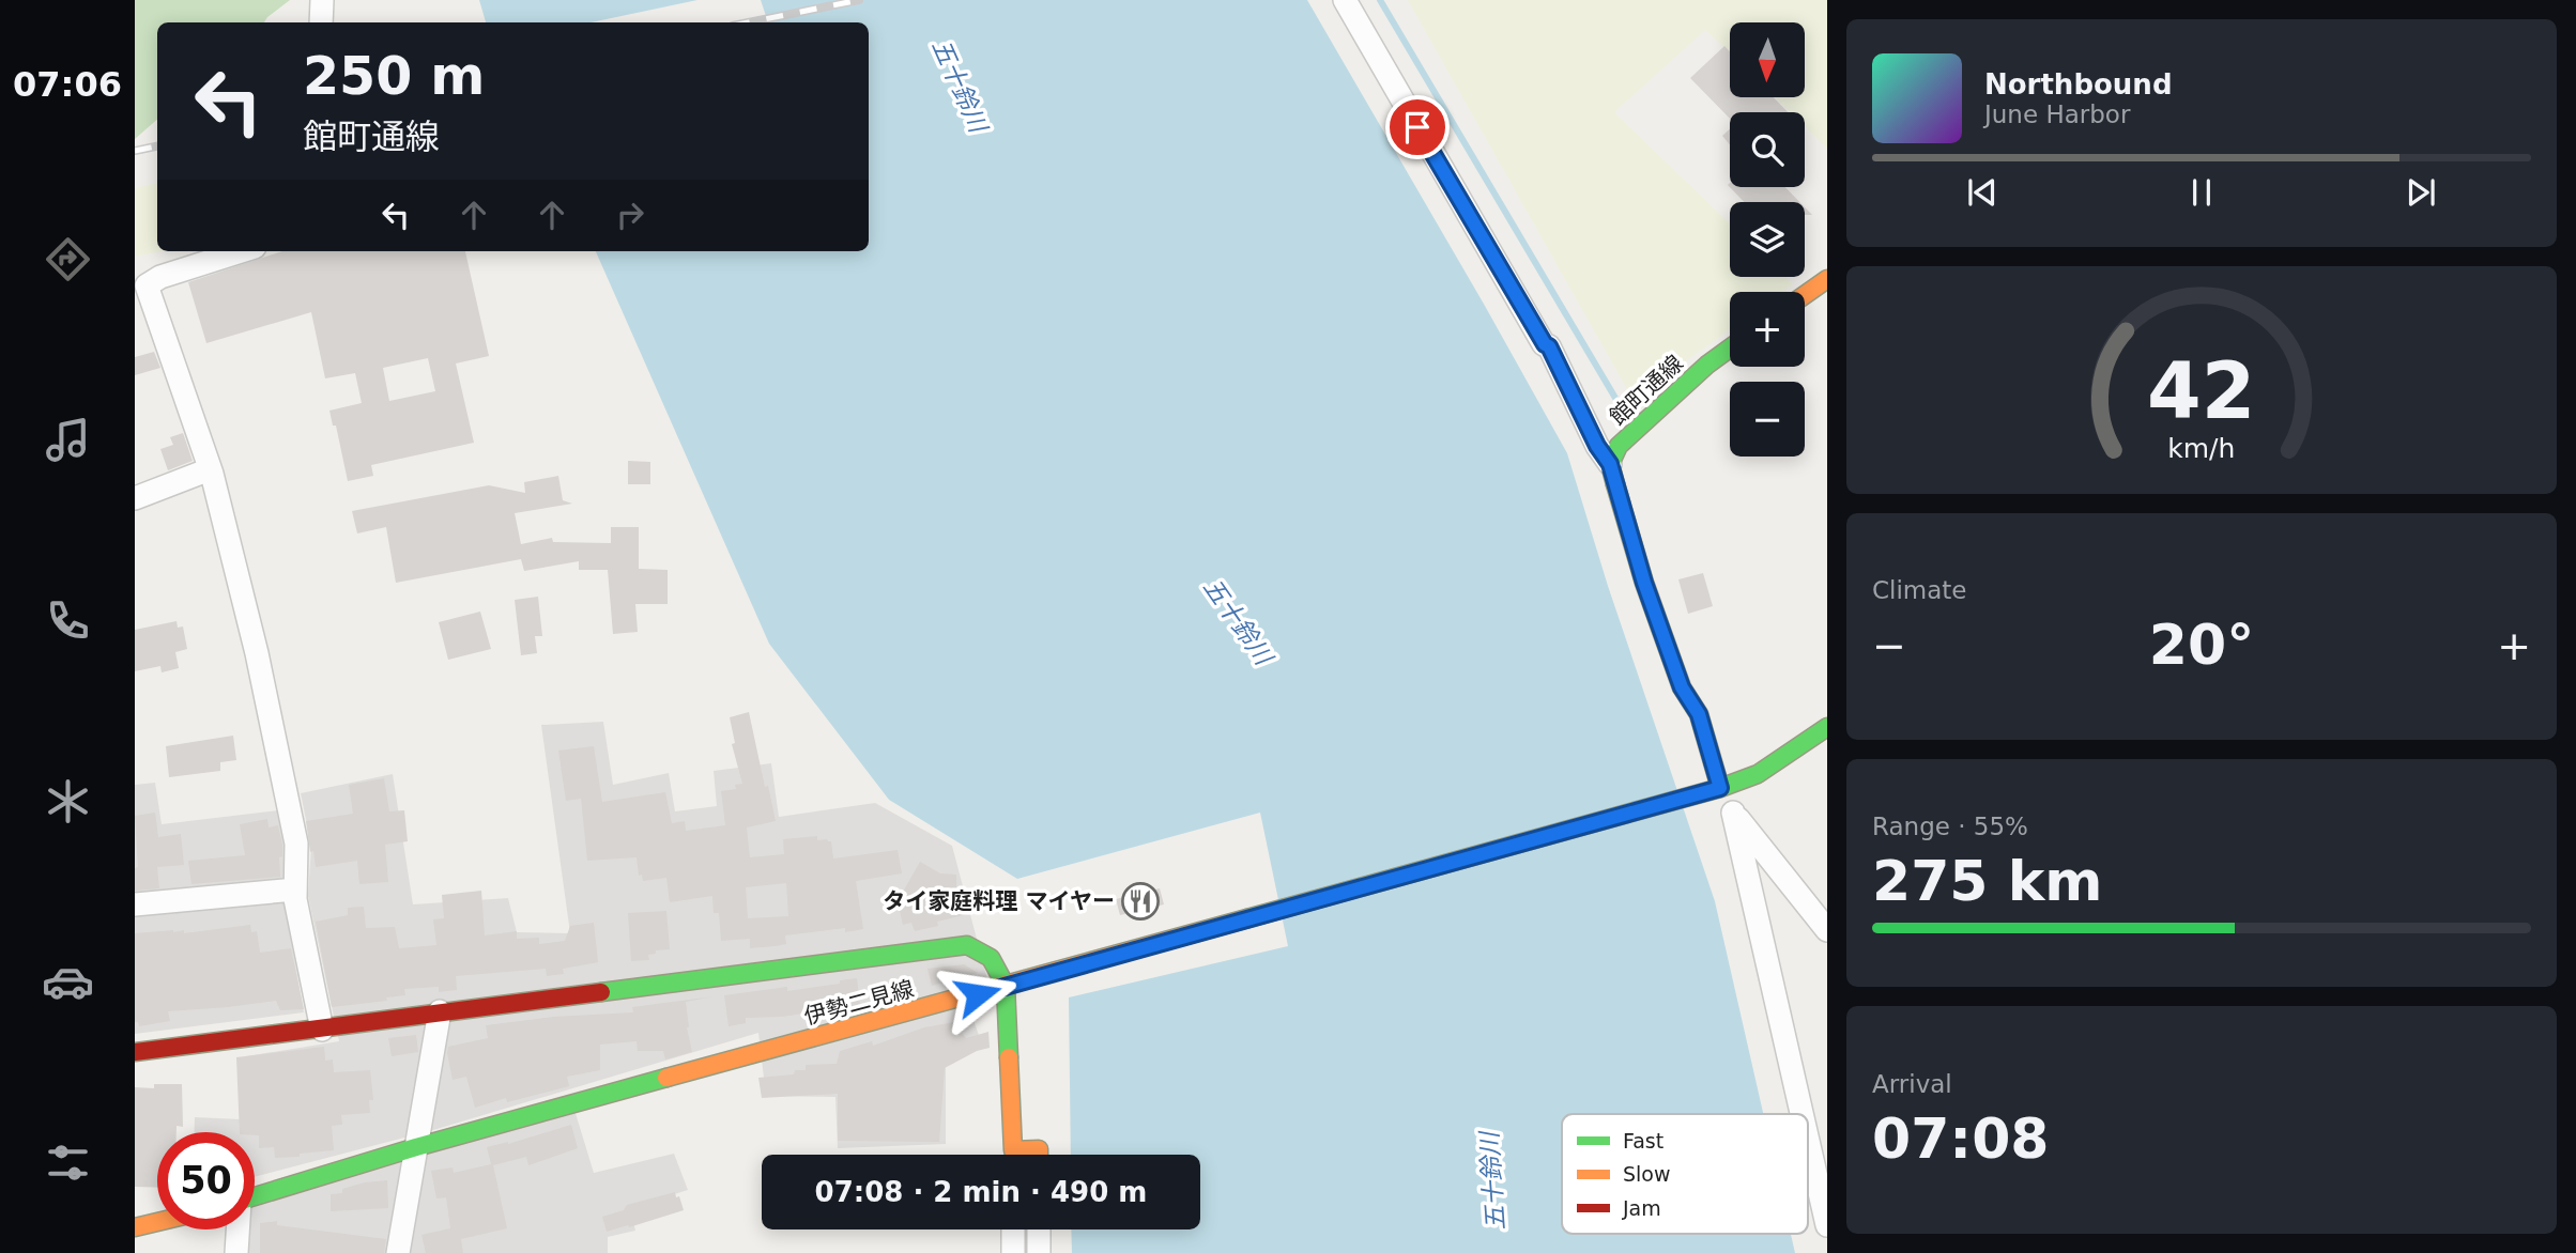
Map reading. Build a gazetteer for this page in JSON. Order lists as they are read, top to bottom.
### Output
{
  "streets": {
    "main road": ["館町通線", "伊勢二見線"]
  },
  "water": ["五十鈴川"],
  "places": {
    "restaurant": ["タイ家庭料理 マイヤー"]
  },
  "legend": ["Fast", "Slow", "Jam"],
  "north": "bottom",
  "page": {
    "tabs": "07:06",
    "map_buttons": ["+", "−"],
    "turn": ["250 m", "館町通線"],
    "song": ["Northbound", "June Harbor"],
    "tile": [
      "Climate",
      ["Range · 55%", "275 km"],
      ["Arrival", "07:08"]
    ],
    "heat": ["−", "20°", "+"],
    "limit": "50",
    "trip": "07:08 · 2 min · 490 m",
    "gauge": ["42", "km/h"]
  }
}
